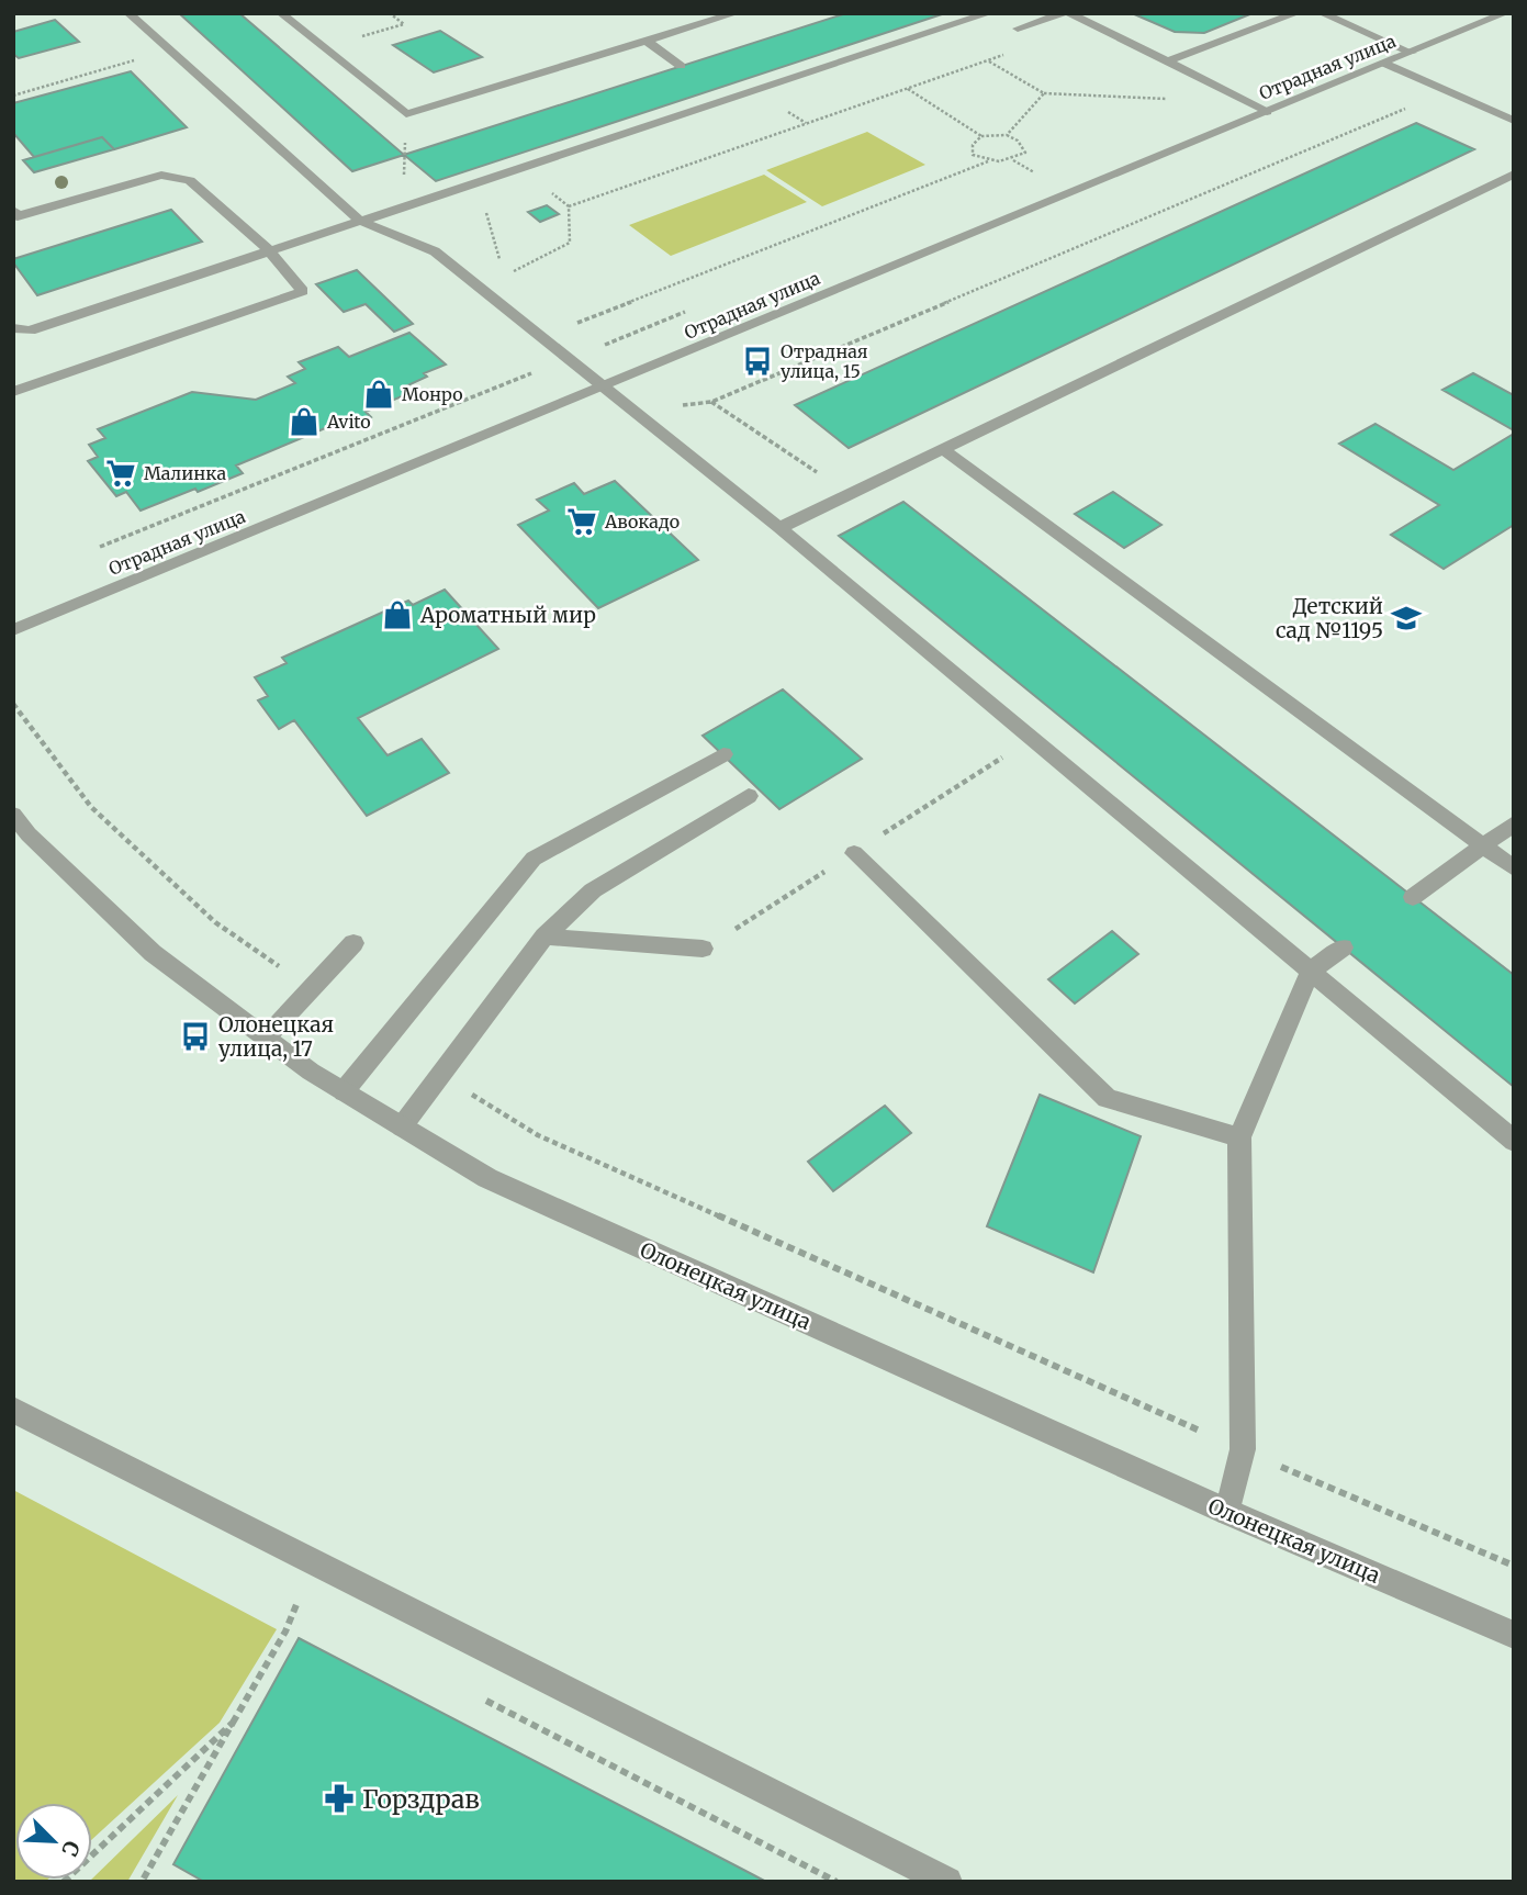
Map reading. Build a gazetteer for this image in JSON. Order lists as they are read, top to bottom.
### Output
{
  "streets": {
    "street": ["Отрадная улица", "Олонецкая улица"]
  },
  "places": {
    "bus stop": ["Отрадная улица, 15", "Олонецкая улица, 17"],
    "shop": ["Монро", "Avito", "Ароматный мир"],
    "supermarket": ["Малинка", "Авокадо"],
    "school or university": ["Детский сад №1195"],
    "pharmacy": ["Горздрав"]
  },
  "north": "bottom right"
}
